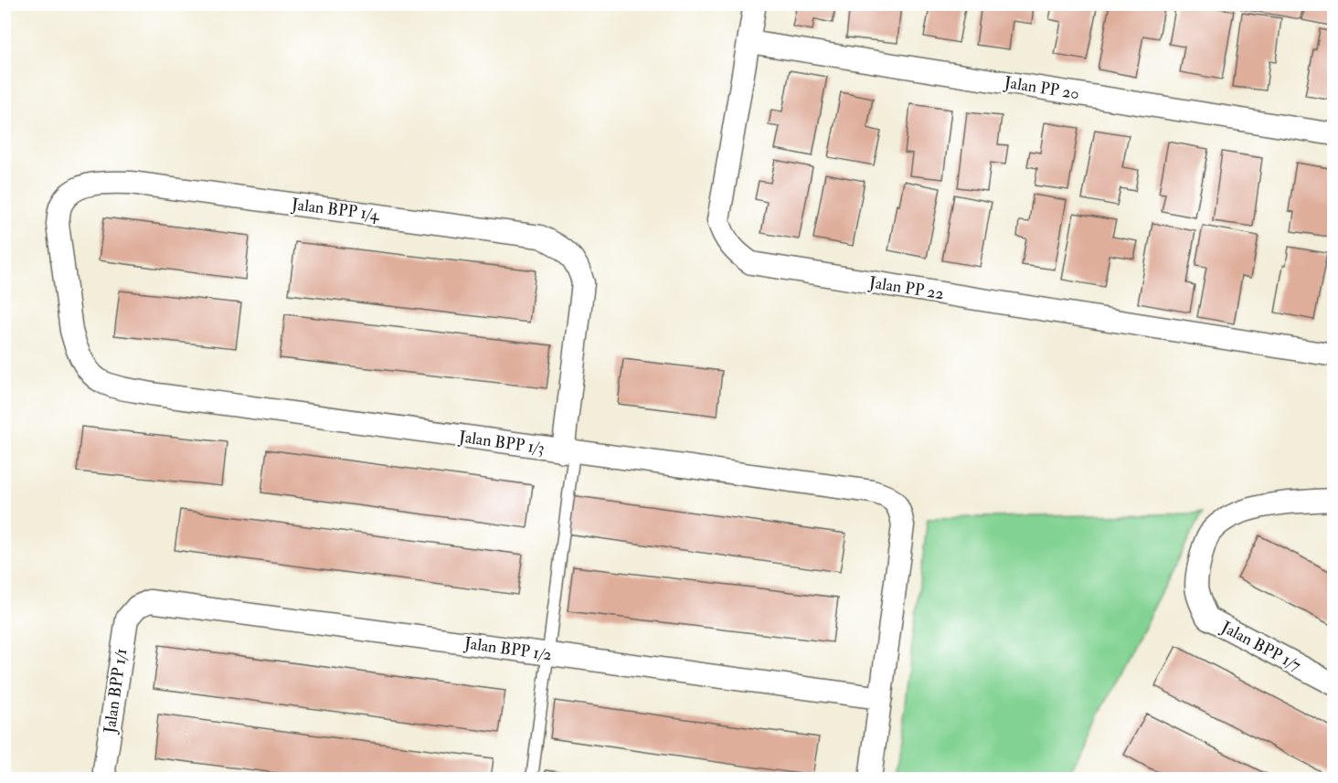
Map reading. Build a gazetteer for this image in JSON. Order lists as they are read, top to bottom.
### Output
{
  "streets": {
    "street": [
      "Jalan PP 20",
      "Jalan BPP 1/4",
      "Jalan PP 22",
      "Jalan BPP 1/3",
      "Jalan BPP 1/7",
      "Jalan BPP 1/2",
      "Jalan BPP 1/1"
    ]
  },
  "crossings": [
    ["Jalan PP 20", "Jalan PP 22"],
    ["Jalan BPP 1/4", "Jalan BPP 1/3"],
    ["Jalan BPP 1/3", "Jalan BPP 1/2"],
    ["Jalan BPP 1/2", "Jalan BPP 1/1"]
  ]
}
